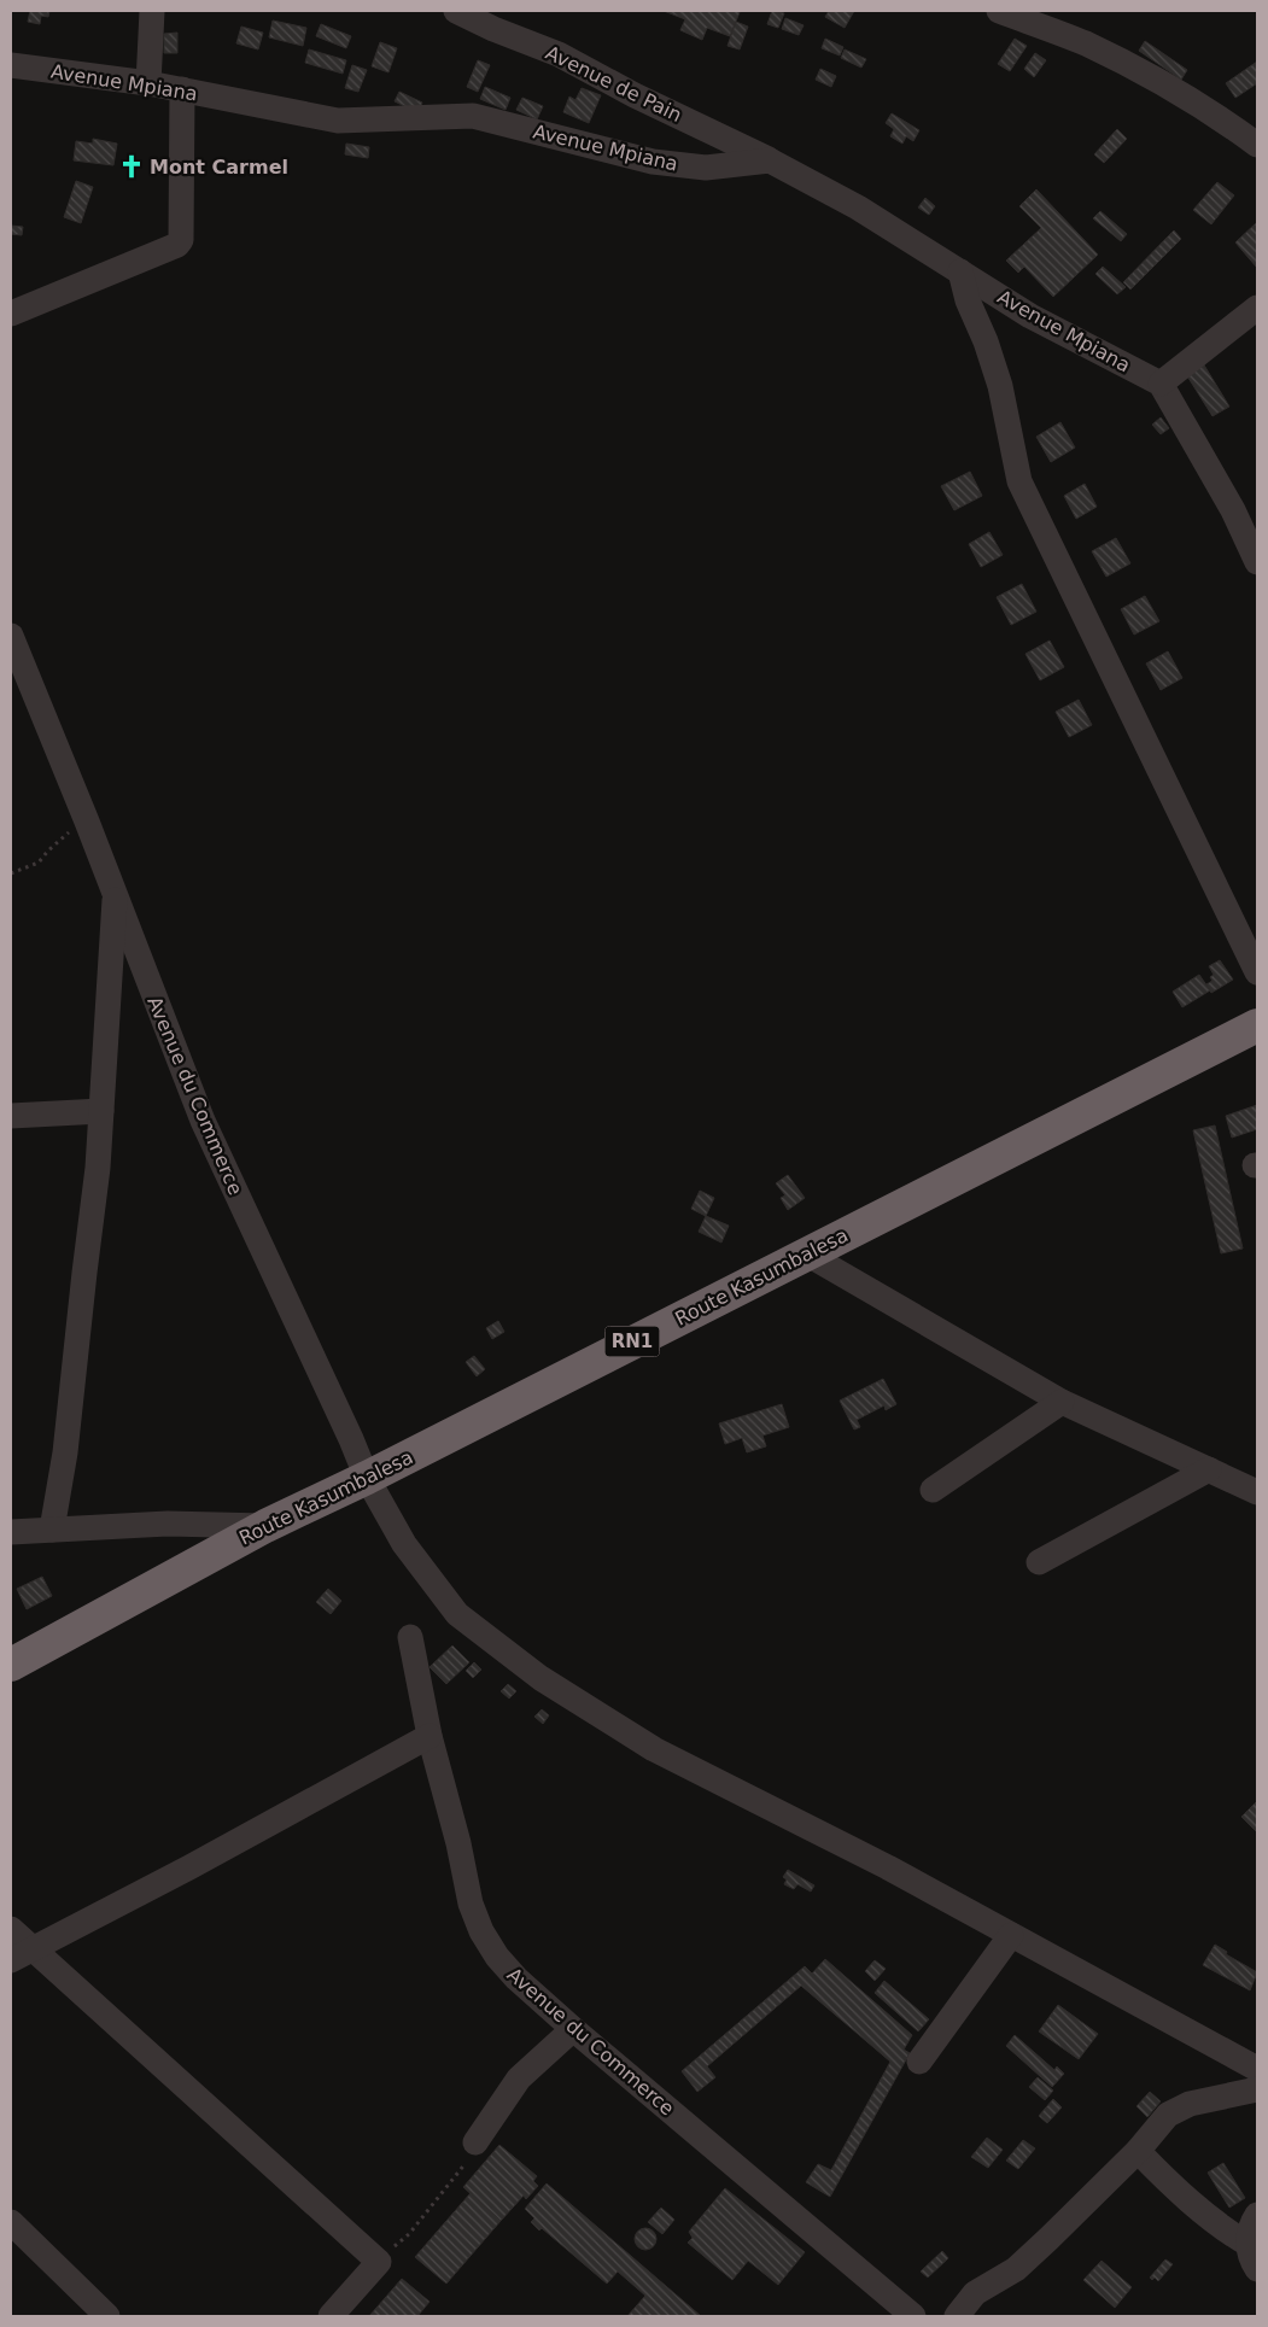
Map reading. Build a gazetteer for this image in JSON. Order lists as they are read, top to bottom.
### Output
{
  "streets": {
    "highway": ["Route Kasumbalesa", "RN1"],
    "street": ["Avenue Mpiana", "Avenue de Pain", "Avenue du Commerce"]
  },
  "crossings": [
    ["Avenue Mpiana", "Avenue de Pain"],
    ["Avenue du Commerce", "Route Kasumbalesa"]
  ],
  "places": {
    "church": ["Mont Carmel"]
  }
}
